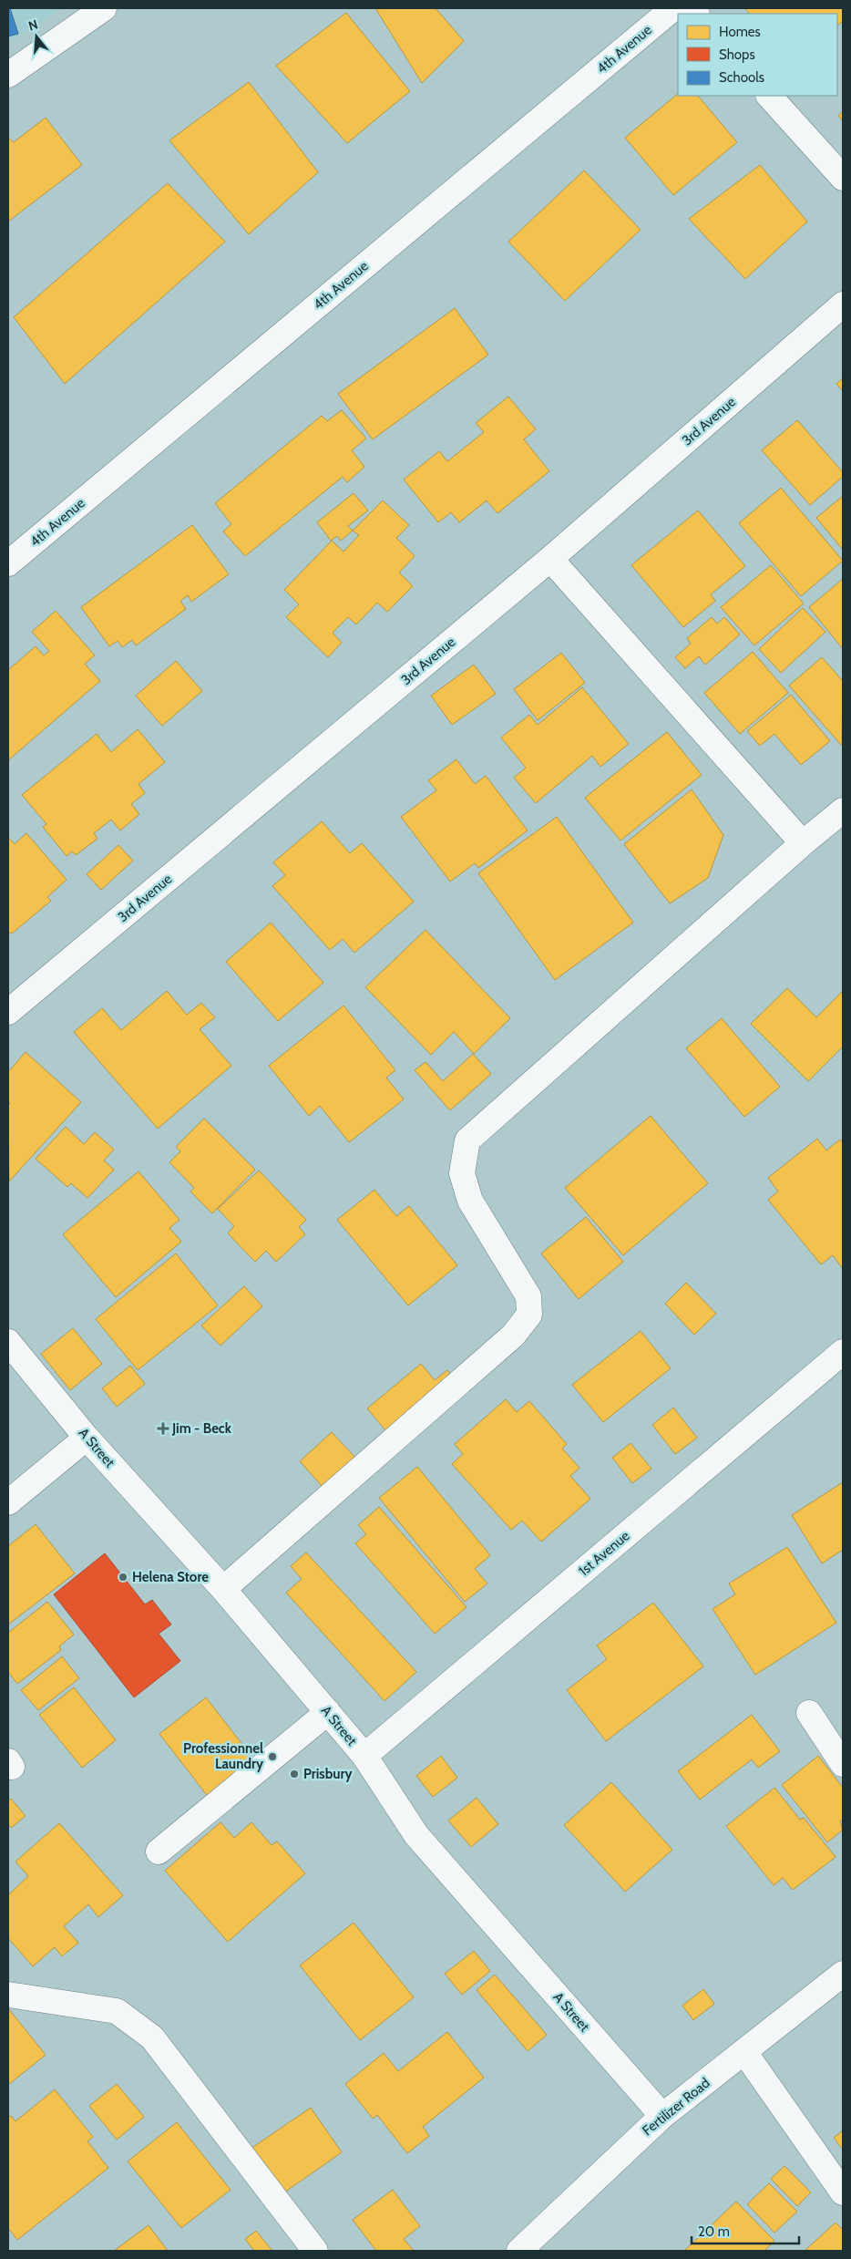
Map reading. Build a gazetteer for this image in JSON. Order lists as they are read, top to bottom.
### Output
{
  "streets": {
    "street": [
      "4th Avenue",
      "3rd Avenue",
      "A Street",
      "1st Avenue",
      "Fertilizer Road"
    ]
  },
  "crossings": [
    ["A Street", "1st Avenue"],
    ["A Street", "Fertilizer Road"]
  ],
  "places": {
    "health": ["Jim - Beck"],
    "other": ["Helena Store", "Professionnel Laundry", "Prisbury"]
  },
  "legend": ["Homes", "Shops", "Schools"],
  "scale_bar": "20 m",
  "north": "top"
}
